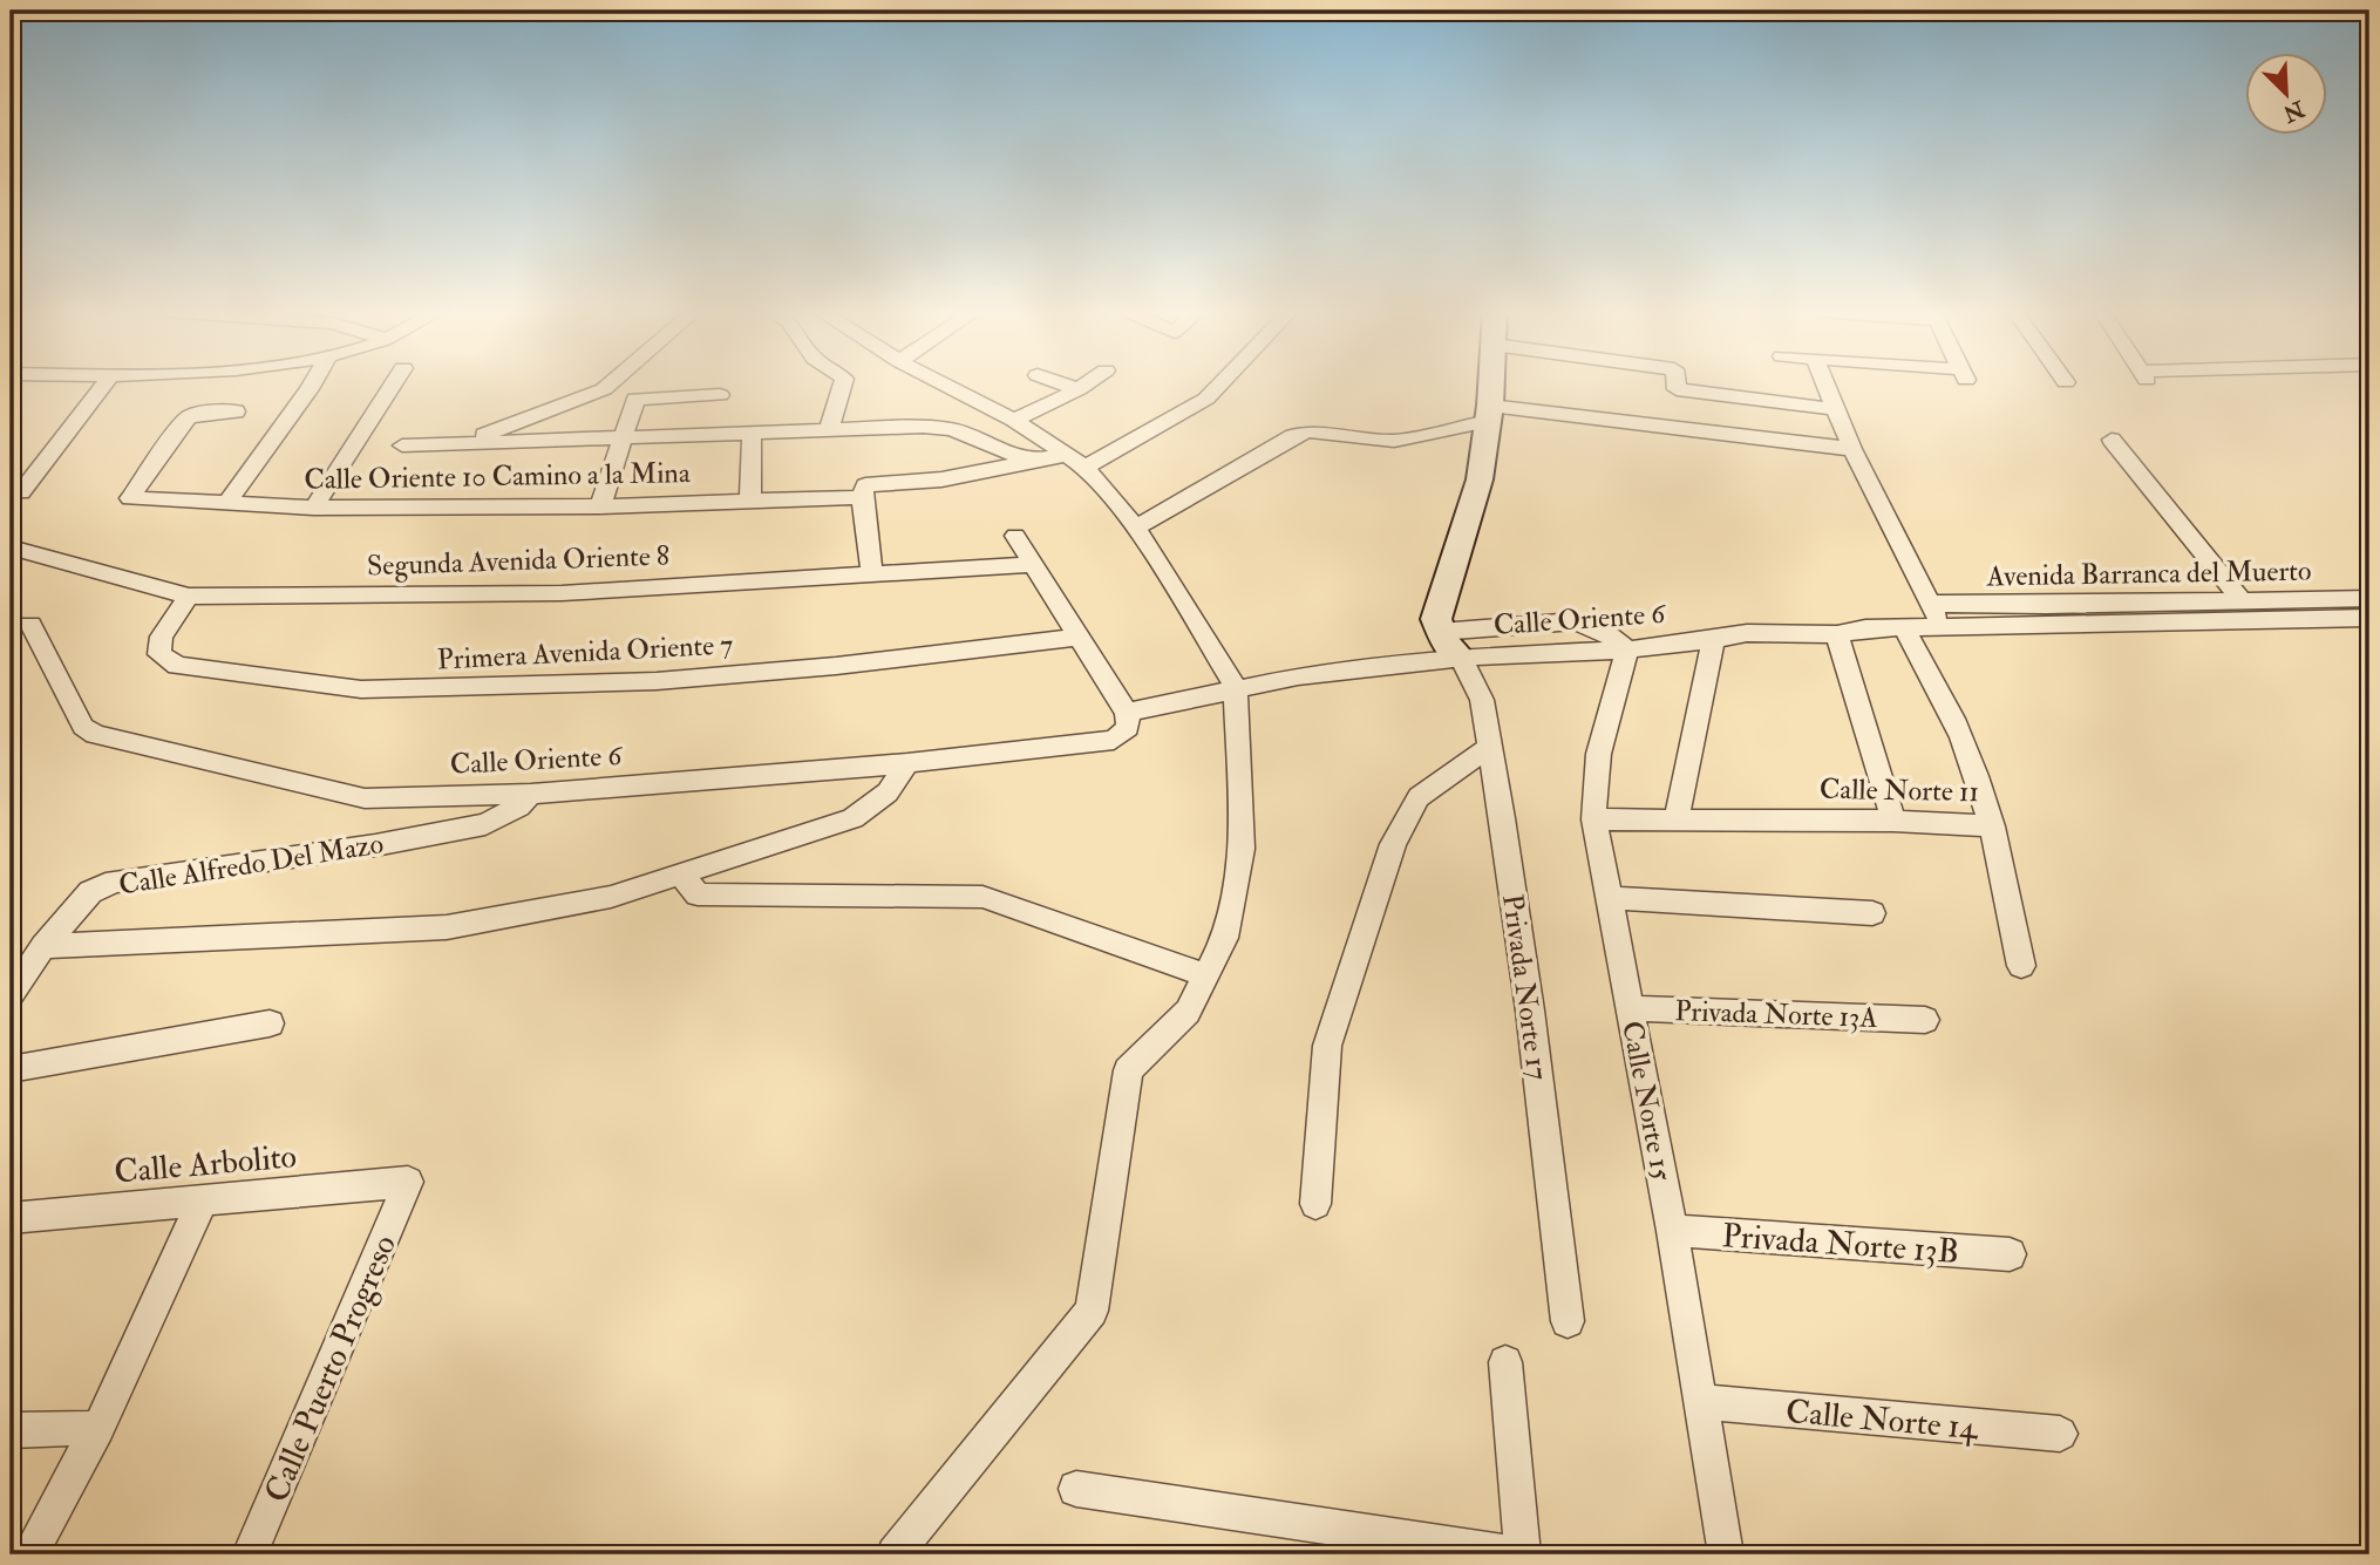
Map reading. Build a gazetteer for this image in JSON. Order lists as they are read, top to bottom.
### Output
{
  "streets": {
    "street": [
      "Calle Oriente 10 Camino a la Mina",
      "Segunda Avenida Oriente 8",
      "Avenida Barranca del Muerto",
      "Calle Oriente 6",
      "Primera Avenida Oriente 7",
      "Calle Norte 11",
      "Calle Alfredo Del Mazo",
      "Privada Norte 17",
      "Privada Norte 13A",
      "Calle Norte 15",
      "Calle Arbolito",
      "Privada Norte 13B",
      "Calle Puerto Progreso",
      "Calle Norte 14"
    ]
  },
  "crossings": [
    ["Segunda Avenida Oriente 8", "Primera Avenida Oriente 7"],
    ["Avenida Barranca del Muerto", "Calle Oriente 6"],
    ["Calle Oriente 6", "Calle Norte 11"],
    ["Calle Oriente 6", "Calle Alfredo Del Mazo"],
    ["Calle Oriente 6", "Privada Norte 17"],
    ["Calle Oriente 6", "Calle Norte 15"],
    ["Calle Norte 11", "Calle Norte 15"],
    ["Privada Norte 13A", "Calle Norte 15"],
    ["Calle Norte 15", "Privada Norte 13B"],
    ["Calle Norte 15", "Calle Norte 14"],
    ["Calle Arbolito", "Calle Puerto Progreso"]
  ],
  "north": "bottom right"
}
